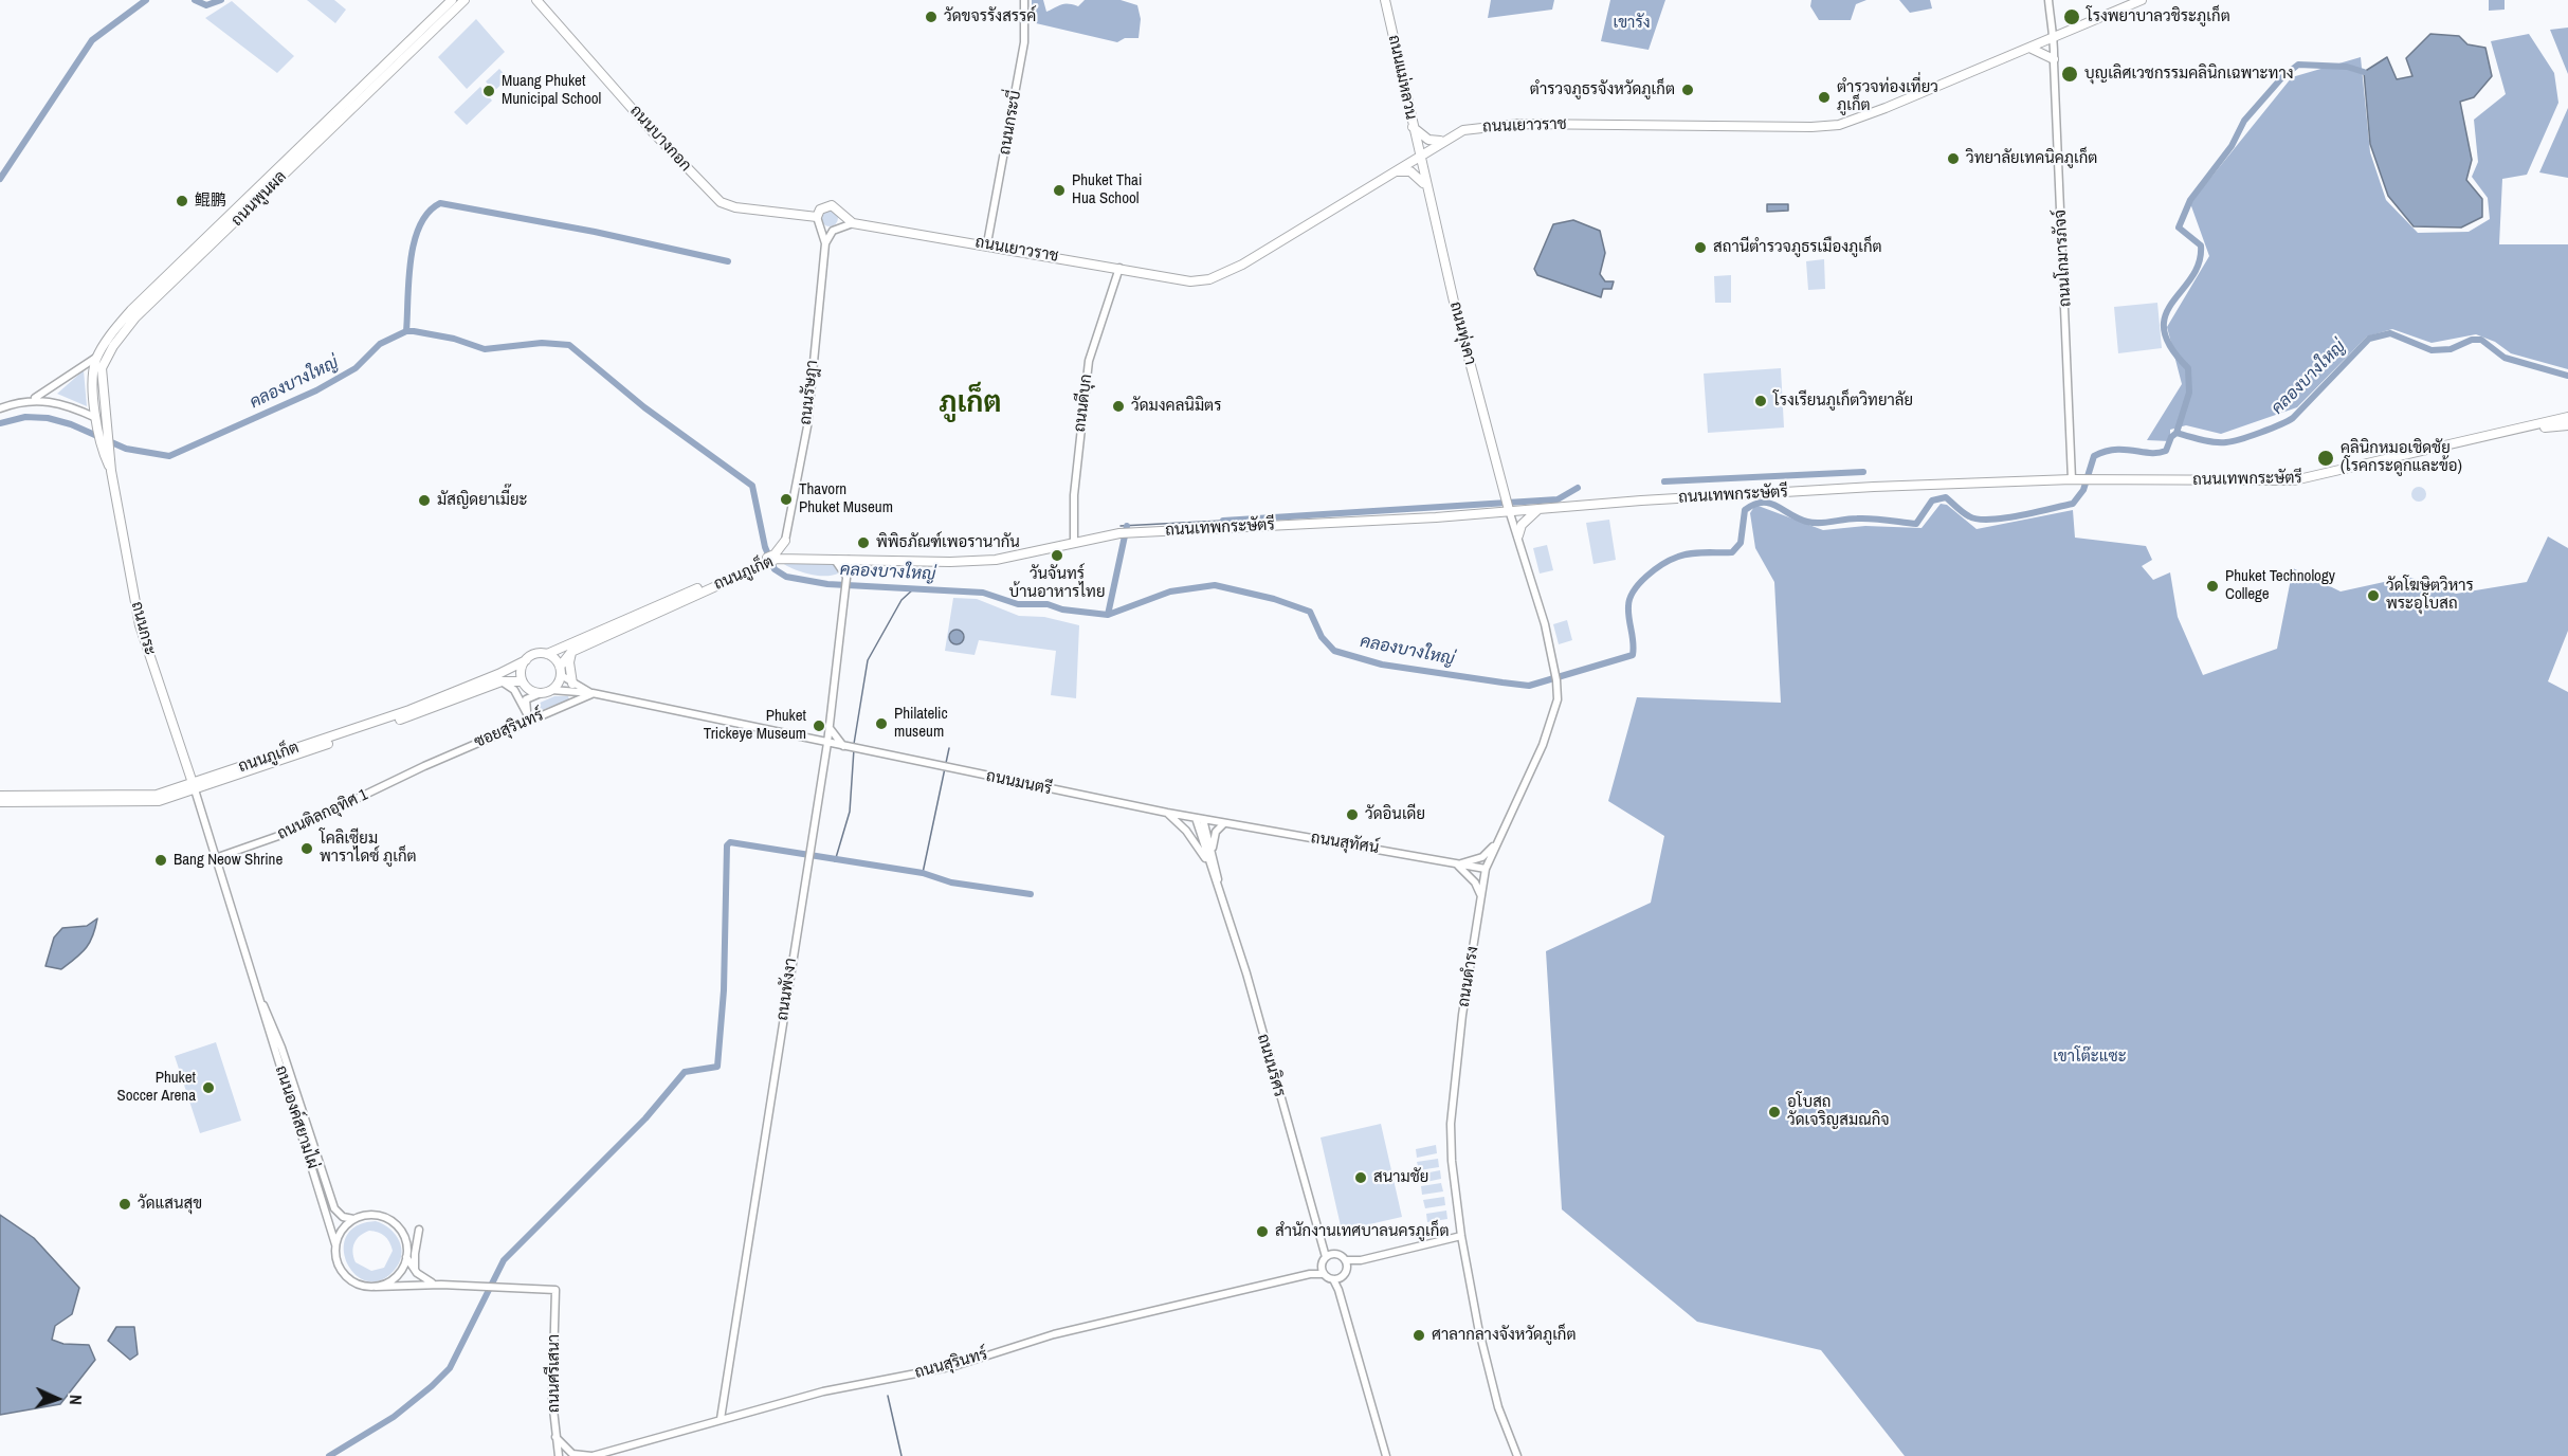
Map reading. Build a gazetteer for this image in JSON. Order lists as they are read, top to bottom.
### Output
{
  "streets": {
    "main road": [
      "ถนนแม่หลวน",
      "ถนนเยาวราช",
      "ถนนบางกอก",
      "ถนนพูนผล",
      "ถนนทุ่งคา",
      "ถนนรัษฎา",
      "ถนนเทพกระษัตรี",
      "ถนนภูเก็ต",
      "ถนนกระ"
    ],
    "street": [
      "ถนนกระบี่",
      "ถนนโกมารภัจจ์",
      "ถนนดีบุก",
      "ซอยสุรินทร์",
      "ถนนมนตรี",
      "ถนนติลกอุทิศ 1",
      "ถนนสุทัศน์",
      "ถนนดำรง",
      "ถนนพังงา",
      "ถนนนริศร",
      "ถนนองค์สยามไผ่",
      "ถนนสุรินทร์",
      "ถนนศรีเสนา"
    ]
  },
  "crossings": [
    ["ถนนแม่หลวน", "ถนนเยาวราช"],
    ["ถนนแม่หลวน", "ถนนทุ่งคา"],
    ["ถนนกระบี่", "ถนนเยาวราช"],
    ["ถนนเยาวราช", "ถนนบางกอก"],
    ["ถนนเยาวราช", "ถนนโกมารภัจจ์"],
    ["ถนนเยาวราช", "ถนนทุ่งคา"],
    ["ถนนเยาวราช", "ถนนดีบุก"],
    ["ถนนพูนผล", "ถนนกระ"],
    ["ถนนโกมารภัจจ์", "ถนนเทพกระษัตรี"],
    ["ถนนทุ่งคา", "ถนนเทพกระษัตรี"],
    ["ถนนทุ่งคา", "ถนนดำรง"],
    ["ถนนรัษฎา", "ถนนภูเก็ต"],
    ["ถนนดีบุก", "ถนนเทพกระษัตรี"],
    ["ถนนเทพกระษัตรี", "ถนนภูเก็ต"],
    ["ถนนเทพกระษัตรี", "ถนนดำรง"],
    ["ถนนภูเก็ต", "ถนนกระ"],
    ["ถนนภูเก็ต", "ถนนมนตรี"],
    ["ถนนภูเก็ต", "ถนนพังงา"],
    ["ถนนภูเก็ต", "ถนนองค์สยามไผ่"],
    ["ถนนกระ", "ถนนองค์สยามไผ่"],
    ["ซอยสุรินทร์", "ถนนมนตรี"],
    ["ซอยสุรินทร์", "ถนนติลกอุทิศ 1"],
    ["ถนนมนตรี", "ถนนสุทัศน์"],
    ["ถนนมนตรี", "ถนนพังงา"],
    ["ถนนมนตรี", "ถนนนริศร"],
    ["ถนนติลกอุทิศ 1", "ถนนองค์สยามไผ่"],
    ["ถนนสุทัศน์", "ถนนดำรง"],
    ["ถนนสุทัศน์", "ถนนนริศร"],
    ["ถนนพังงา", "ถนนสุรินทร์"]
  ],
  "districts": ["ภูเก็ต"],
  "water": ["คลองบางใหญ่"],
  "parks": ["เขารัง", "เขาโต๊ะแซะ"],
  "places": [
    "วัดขจรรังสรรค์",
    "โรงพยาบาลวชิระภูเก็ต",
    "บุญเลิศเวชกรรมคลินิกเฉพาะทาง",
    "ตำรวจภูธรจังหวัดภูเก็ต",
    "Muang Phuket Municipal School",
    "ตำรวจท่องเที่ยว ภูเก็ต",
    "วิทยาลัยเทคนิคภูเก็ต",
    "Phuket Thai Hua School",
    "鲲鹏",
    "สถานีตำรวจภูธรเมืองภูเก็ต",
    "โรงเรียนภูเก็ตวิทยาลัย",
    "วัดมงคลนิมิตร",
    "คลินิกหมอเชิดชัย (โรคกระดูกและข้อ)",
    "Thavorn Phuket Museum",
    "มัสญิดยาเมี๊ยะ",
    "พิพิธภัณฑ์เพอรานากัน",
    "วันจันทร์ บ้านอาหารไทย",
    "Phuket Technology College",
    "วัดโฆษิตวิหาร พระอุโบสถ",
    "Philatelic museum",
    "Phuket Trickeye Museum",
    "วัดอินเดีย",
    "โคลิเซียม พาราไดซ์ ภูเก็ต",
    "Bang Neow Shrine",
    "Phuket Soccer Arena",
    "อุโบสถ วัดเจริญสมณกิจ",
    "สนามชัย",
    "วัดแสนสุข",
    "สำนักงานเทศบาลนครภูเก็ต",
    "ศาลากลางจังหวัดภูเก็ต"
  ],
  "north": "right"
}
